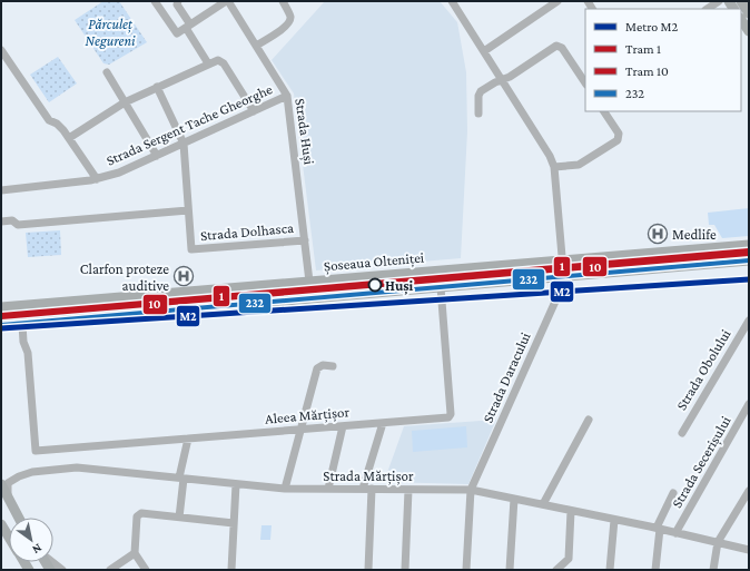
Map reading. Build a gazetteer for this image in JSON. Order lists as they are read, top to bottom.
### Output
{
  "streets": {
    "main road": ["Șoseaua Olteniței"],
    "street": [
      "Strada Sergent Tache Gheorghe",
      "Strada Huși",
      "Strada Dolhasca",
      "Strada Obolului",
      "Strada Daracului",
      "Aleea Mărțișor",
      "Strada Secerișului",
      "Strada Mărțișor"
    ]
  },
  "crossings": [
    ["Strada Sergent Tache Gheorghe", "Strada Huși"],
    ["Strada Sergent Tache Gheorghe", "Strada Dolhasca"],
    ["Strada Huși", "Strada Dolhasca"],
    ["Strada Huși", "Șoseaua Olteniței"],
    ["Strada Daracului", "Strada Mărțișor"],
    ["Strada Secerișului", "Strada Mărțișor"]
  ],
  "parks": ["Părculeț Negureni"],
  "places": {
    "hospital": ["Medlife", "Clarfon proteze auditive"],
    "other": ["Huși"]
  },
  "lines": [
    "tram line 1",
    "tram line 10",
    "transit line 232",
    "metro line M2"
  ],
  "legend": [
    "Metro M2",
    "Tram 1",
    "Tram 10",
    "232"
  ],
  "north": "bottom right"
}
